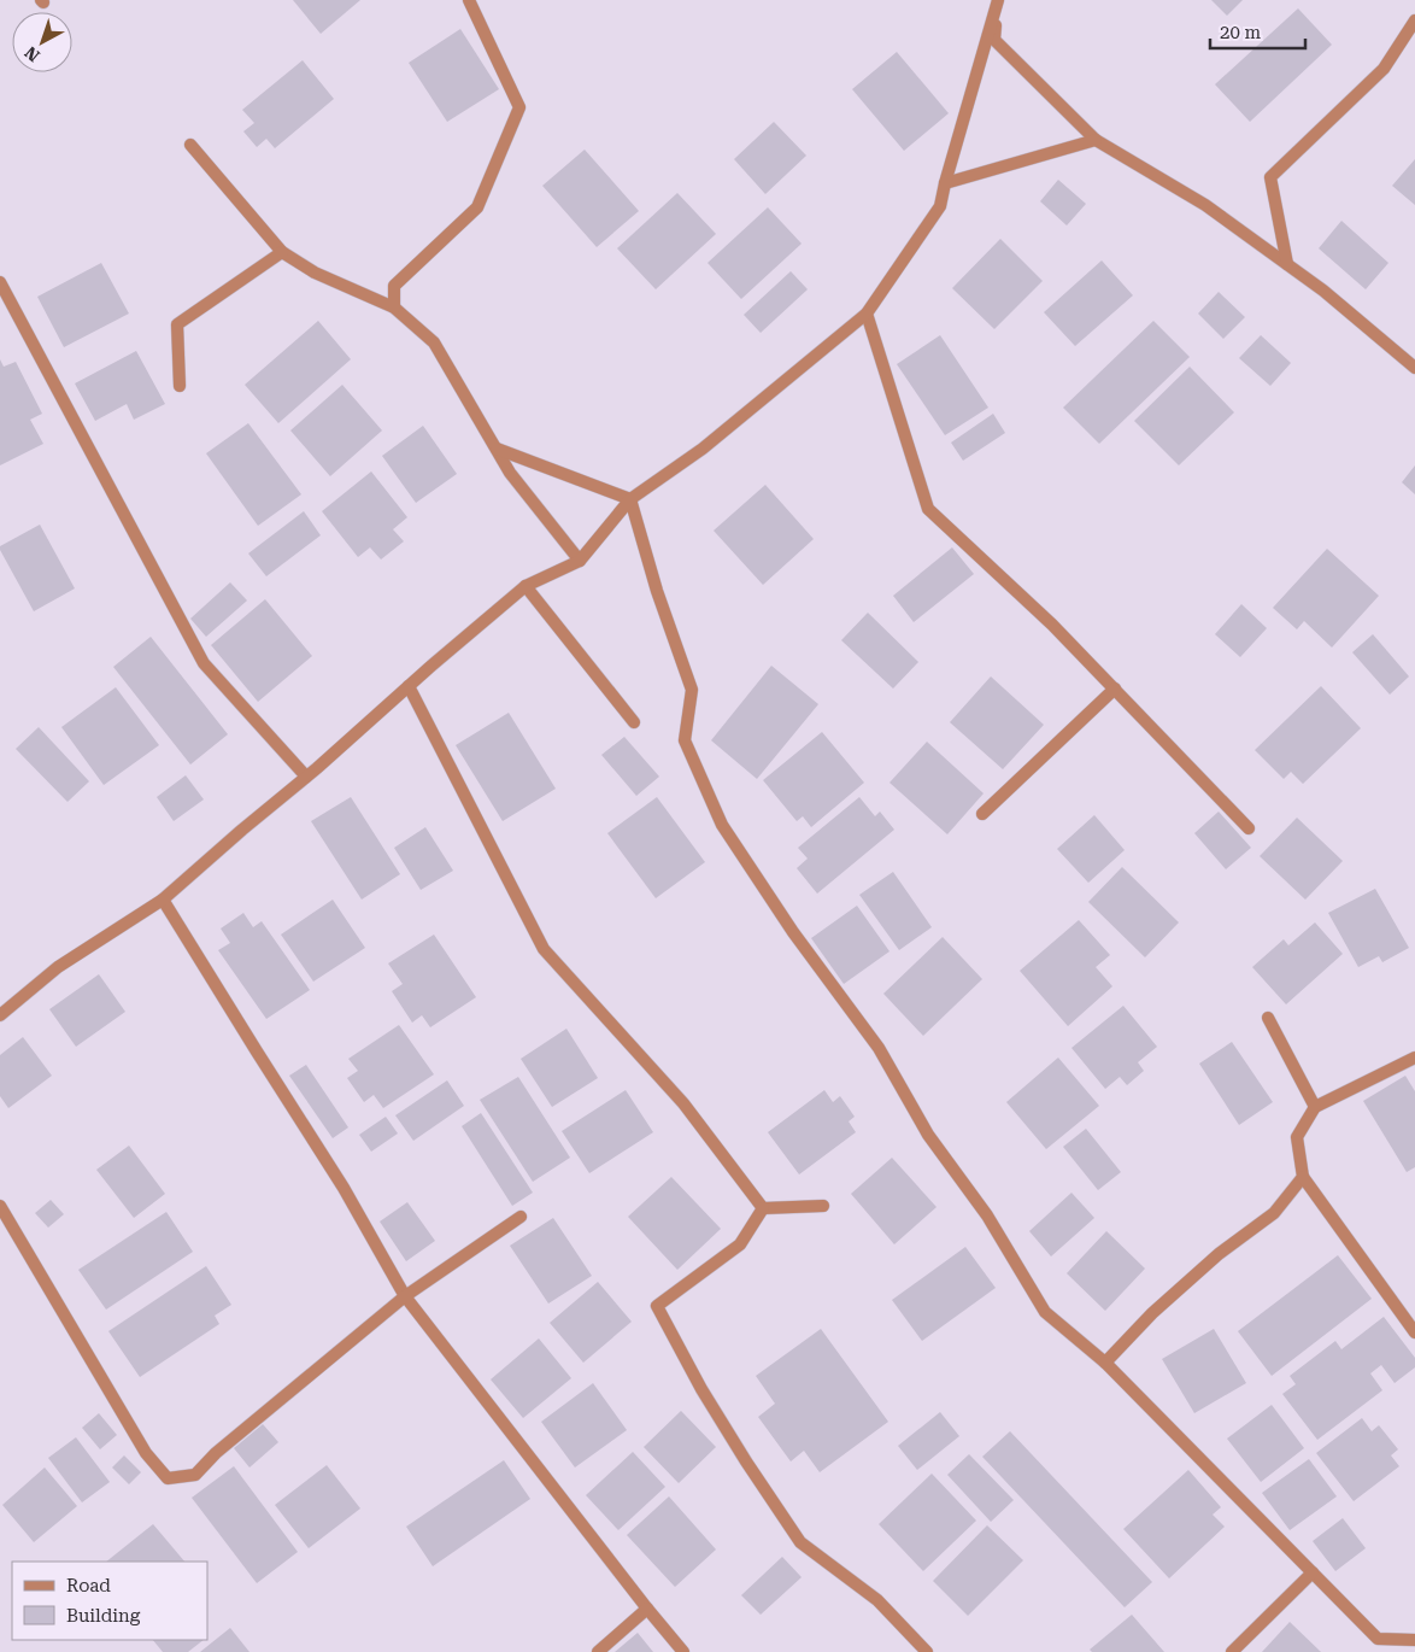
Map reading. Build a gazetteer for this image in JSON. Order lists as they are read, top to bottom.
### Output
{
  "legend": ["Road", "Building"],
  "scale_bar": "20 m",
  "north": "bottom left"
}
